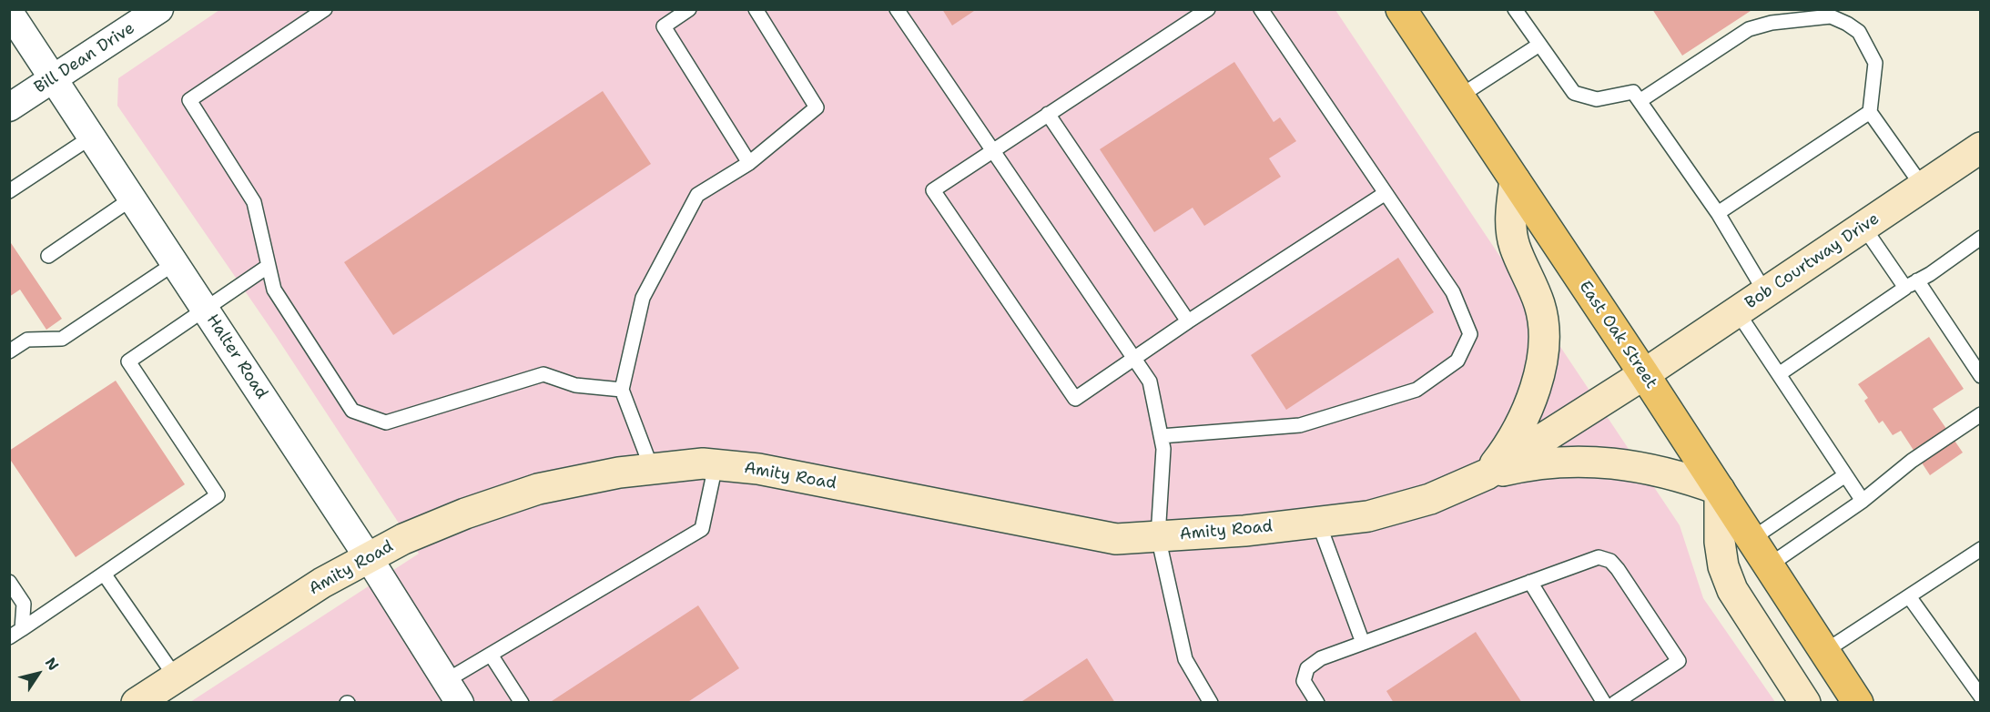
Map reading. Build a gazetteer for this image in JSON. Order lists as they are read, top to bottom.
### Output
{
  "streets": {
    "highway": ["East Oak Street"],
    "street": [
      "Bill Dean Drive",
      "Bob Courtway Drive",
      "Halter Road",
      "Amity Road"
    ]
  },
  "crossings": [
    ["Bill Dean Drive", "Halter Road"],
    ["Bob Courtway Drive", "East Oak Street"],
    ["Bob Courtway Drive", "Amity Road"],
    ["East Oak Street", "Amity Road"],
    ["Halter Road", "Amity Road"]
  ],
  "north": "top right"
}
